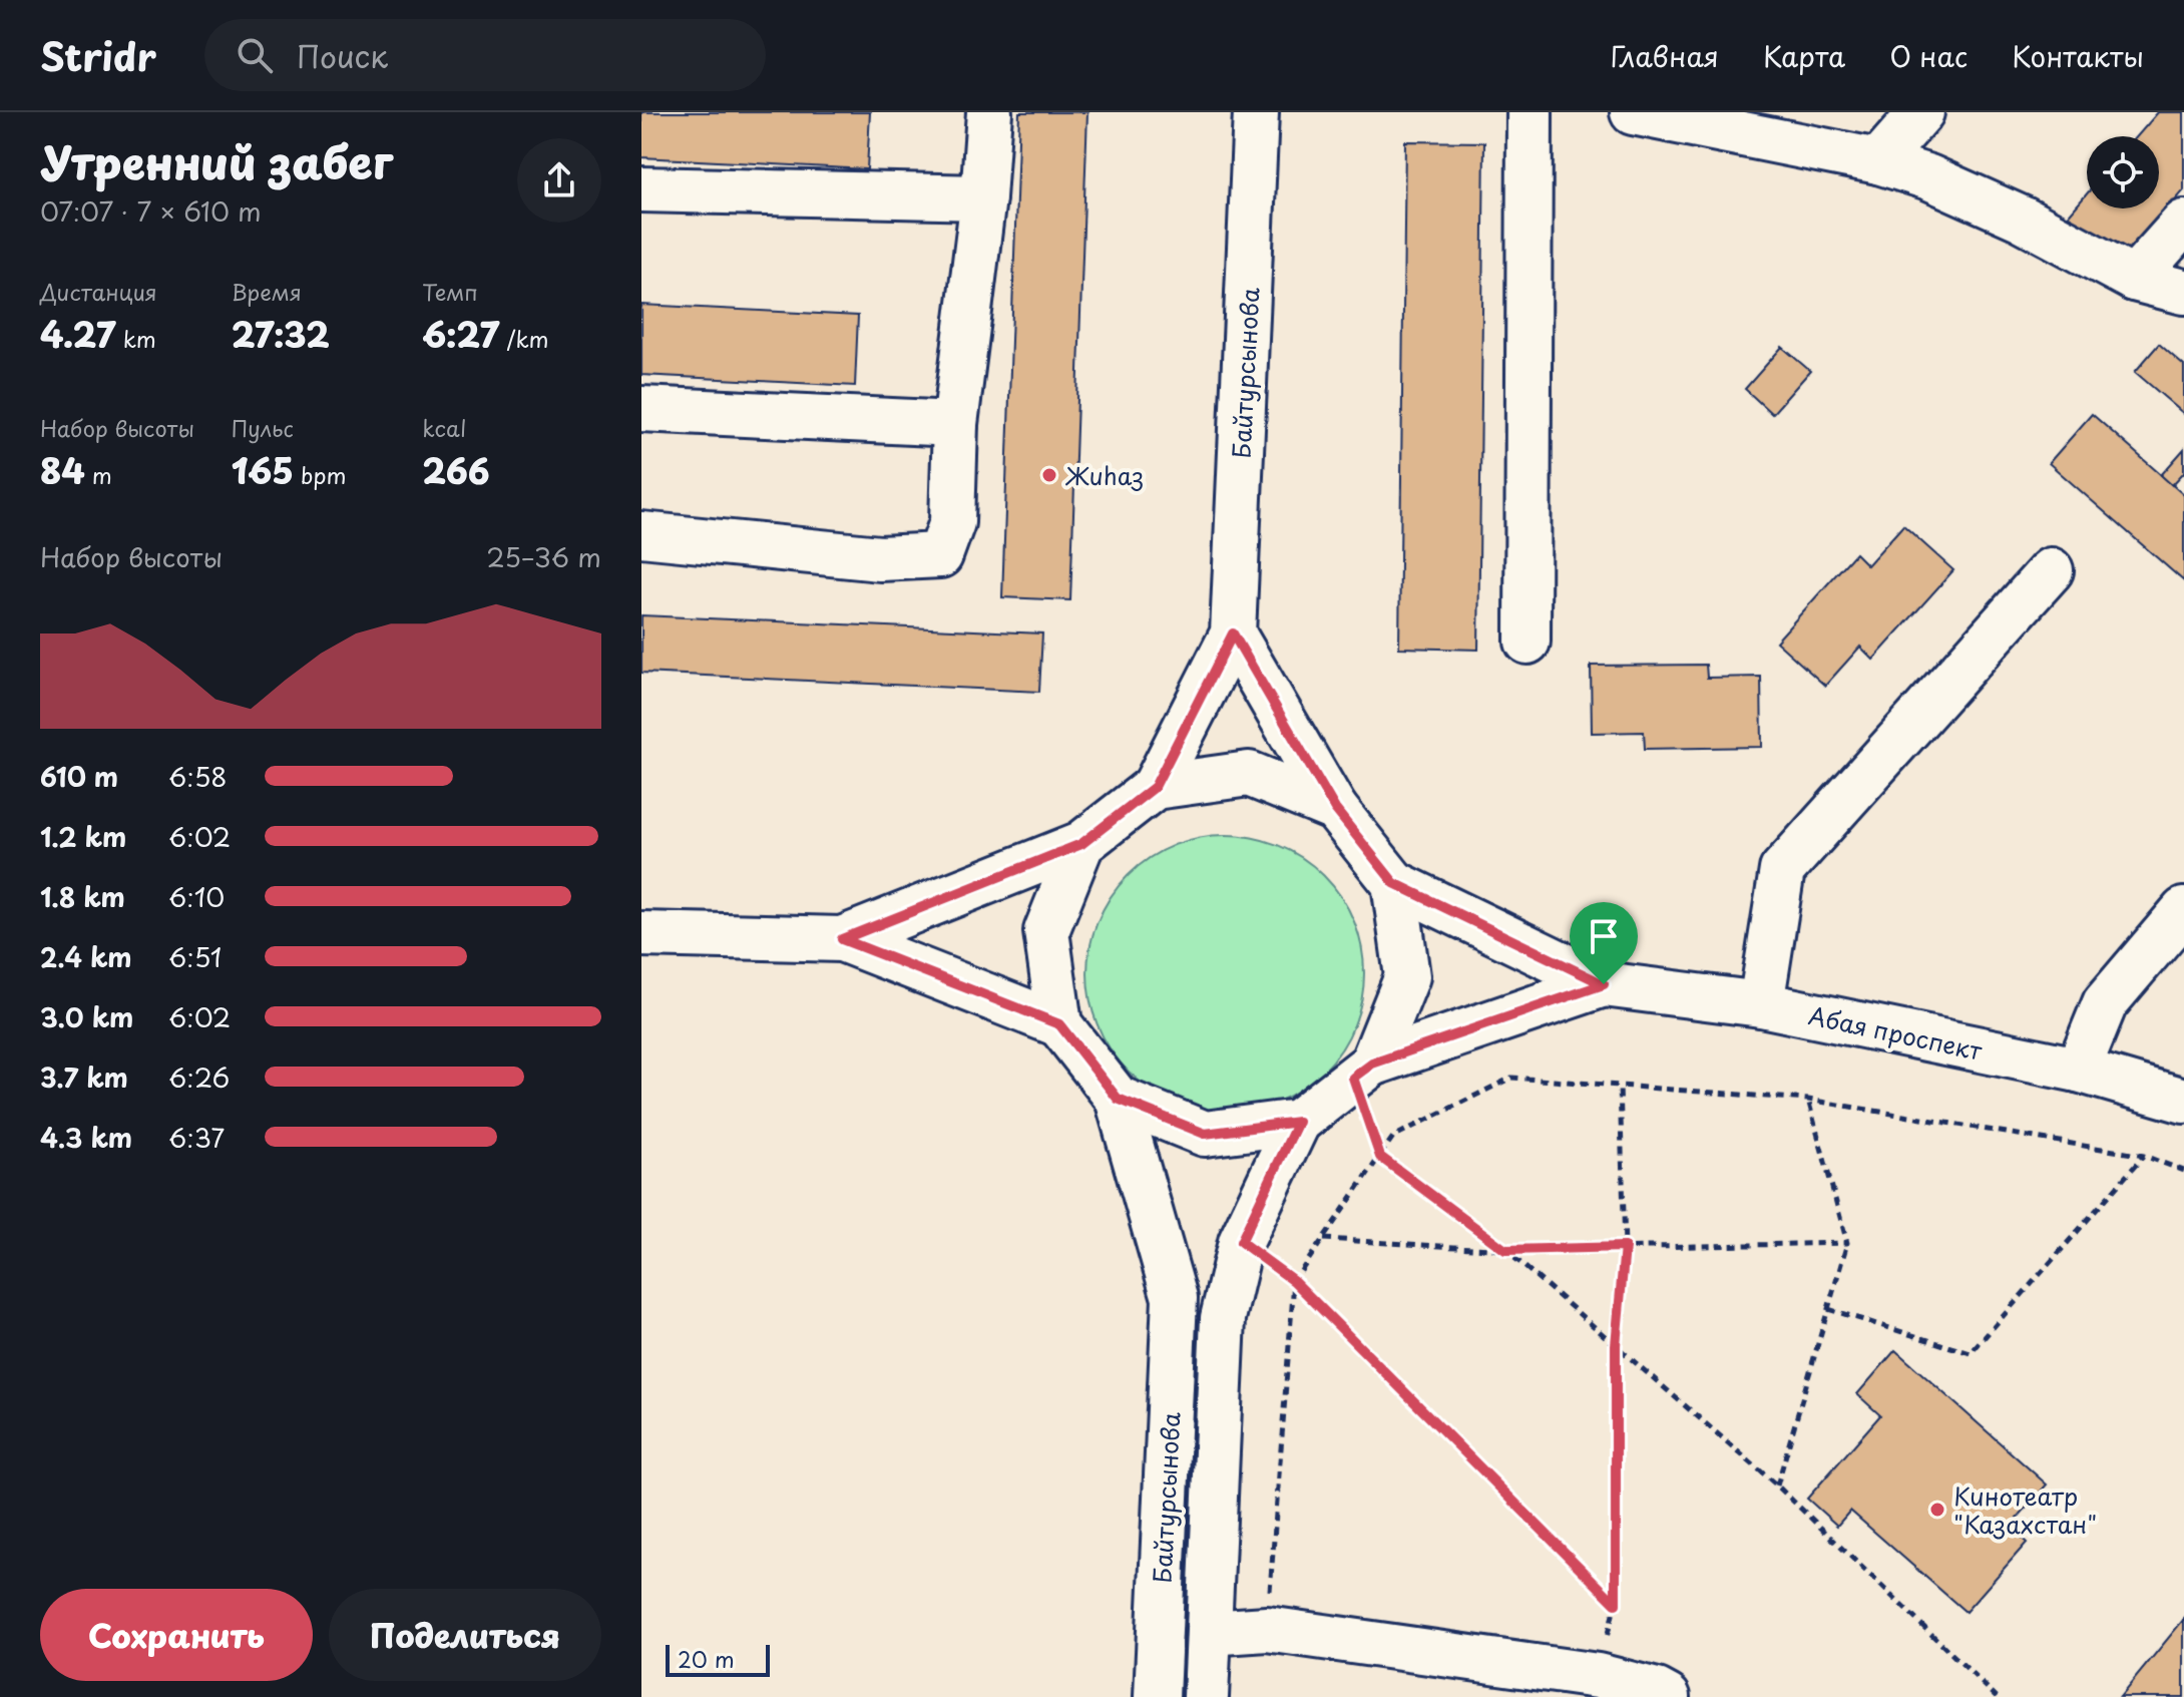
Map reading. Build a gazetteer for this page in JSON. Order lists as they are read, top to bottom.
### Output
{
  "streets": {
    "street": ["Байтурсынова", "Абая проспект"]
  },
  "places": ["Жиһаз", "Кинотеатр \"Казахстан\""],
  "scale_bar": "20 m",
  "page": {
    "header": "Stridr",
    "search": "Поиск",
    "nav": [
      "Главная",
      "Карта",
      "О нас",
      "Контакты"
    ],
    "heading": ["Утренний забег", "07:07 · 7 × 610 m"],
    "stats": [
      ["Дистанция", "4.27 km"],
      ["Время", "27:32"],
      ["Темп", "6:27 /km"],
      ["Набор высоты", "84 m"],
      ["Пульс", "165 bpm"],
      ["kcal", "266"]
    ],
    "chart": ["Набор высоты", "25–36 m"],
    "list": [
      {
        "name": "610 m",
        "note": "6:58"
      },
      {
        "name": "1.2 km",
        "note": "6:02"
      },
      {
        "name": "1.8 km",
        "note": "6:10"
      },
      {
        "name": "2.4 km",
        "note": "6:51"
      },
      {
        "name": "3.0 km",
        "note": "6:02"
      },
      {
        "name": "3.7 km",
        "note": "6:26"
      },
      {
        "name": "4.3 km",
        "note": "6:37"
      }
    ],
    "buttons": ["Сохранить", "Поделиться"],
    "scale": "20 m"
  }
}
